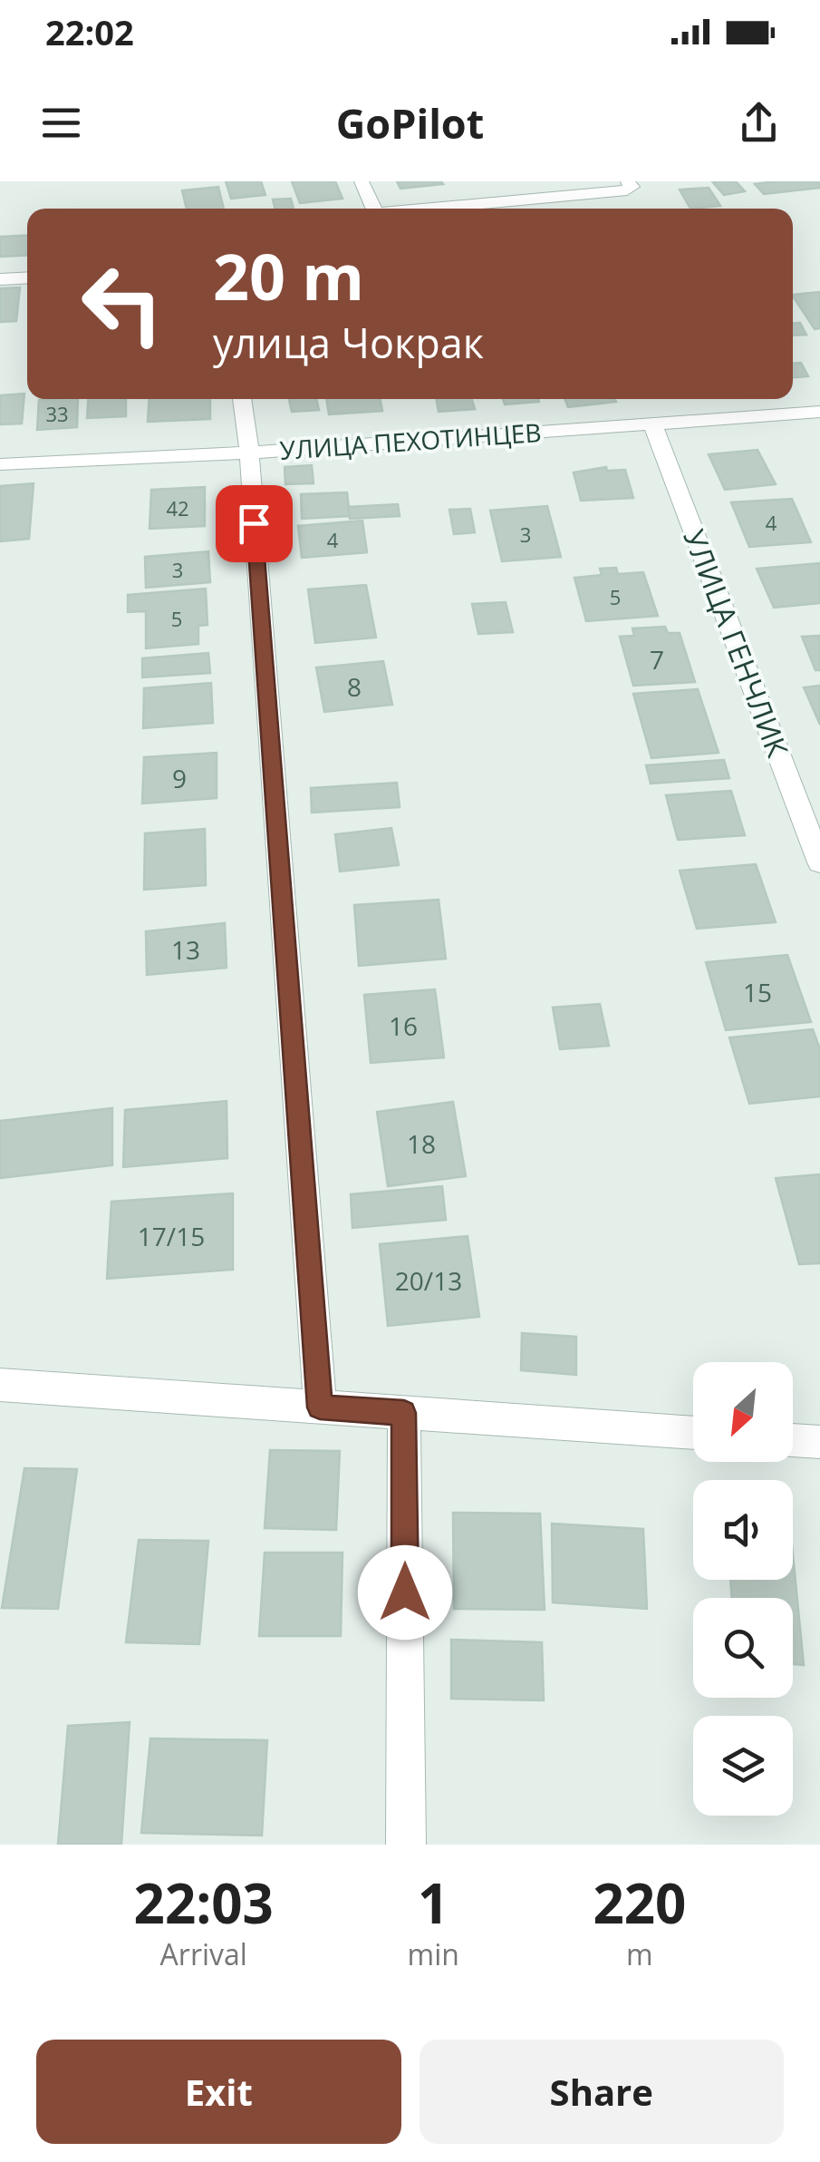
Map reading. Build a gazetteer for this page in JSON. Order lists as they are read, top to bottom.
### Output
{
  "streets": {
    "street": ["УЛИЦА ПЕХОТИНЦЕВ", "УЛИЦА ГЕНЧЛИК"]
  },
  "crossings": [
    ["УЛИЦА ПЕХОТИНЦЕВ", "УЛИЦА ГЕНЧЛИК"]
  ],
  "house_numbers": [
    "33",
    "42",
    "4",
    "3",
    "4",
    "3",
    "5",
    "5",
    "7",
    "8",
    "9",
    "13",
    "15",
    "16",
    "18",
    "17/15",
    "20/13"
  ],
  "north": "bottom left",
  "page": {
    "status": "22:02",
    "header": "GoPilot",
    "turn": ["20 m", "улица Чокрак"],
    "eta": [
      "22:03",
      "Arrival",
      "1",
      "min",
      "220",
      "m"
    ],
    "buttons": ["Exit", "Share"]
  }
}
